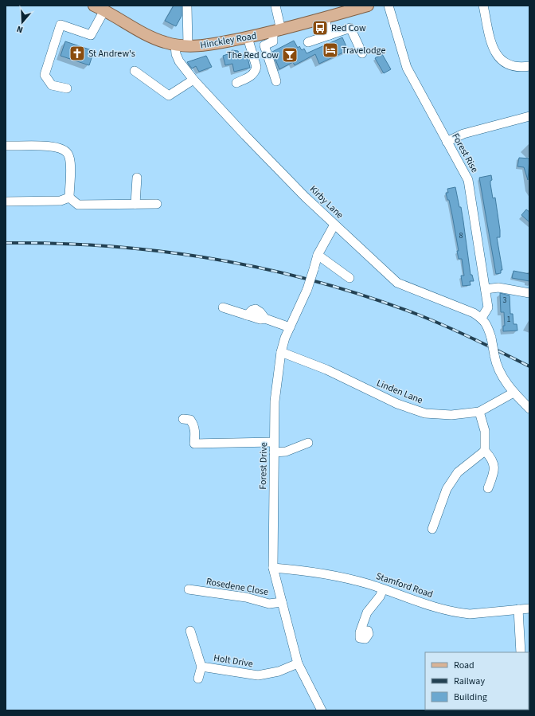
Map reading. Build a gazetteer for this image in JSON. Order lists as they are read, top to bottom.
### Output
{
  "streets": {
    "main road": ["Hinckley Road"],
    "street": [
      "Forest Rise",
      "Kirby Lane",
      "Linden Lane",
      "Forest Drive",
      "Stamford Road",
      "Rosedene Close",
      "Holt Drive"
    ]
  },
  "crossings": [
    ["Hinckley Road", "Kirby Lane"],
    ["Forest Rise", "Kirby Lane"],
    ["Kirby Lane", "Forest Drive"],
    ["Linden Lane", "Forest Drive"],
    ["Forest Drive", "Stamford Road"],
    ["Forest Drive", "Rosedene Close"],
    ["Forest Drive", "Holt Drive"]
  ],
  "places": {
    "bus stop": ["Red Cow"],
    "hotel": ["Travelodge"],
    "church": ["St Andrew's"],
    "bar": ["The Red Cow"]
  },
  "house_numbers": ["8", "3", "1"],
  "legend": ["Road", "Railway", "Building"],
  "north": "bottom"
}
